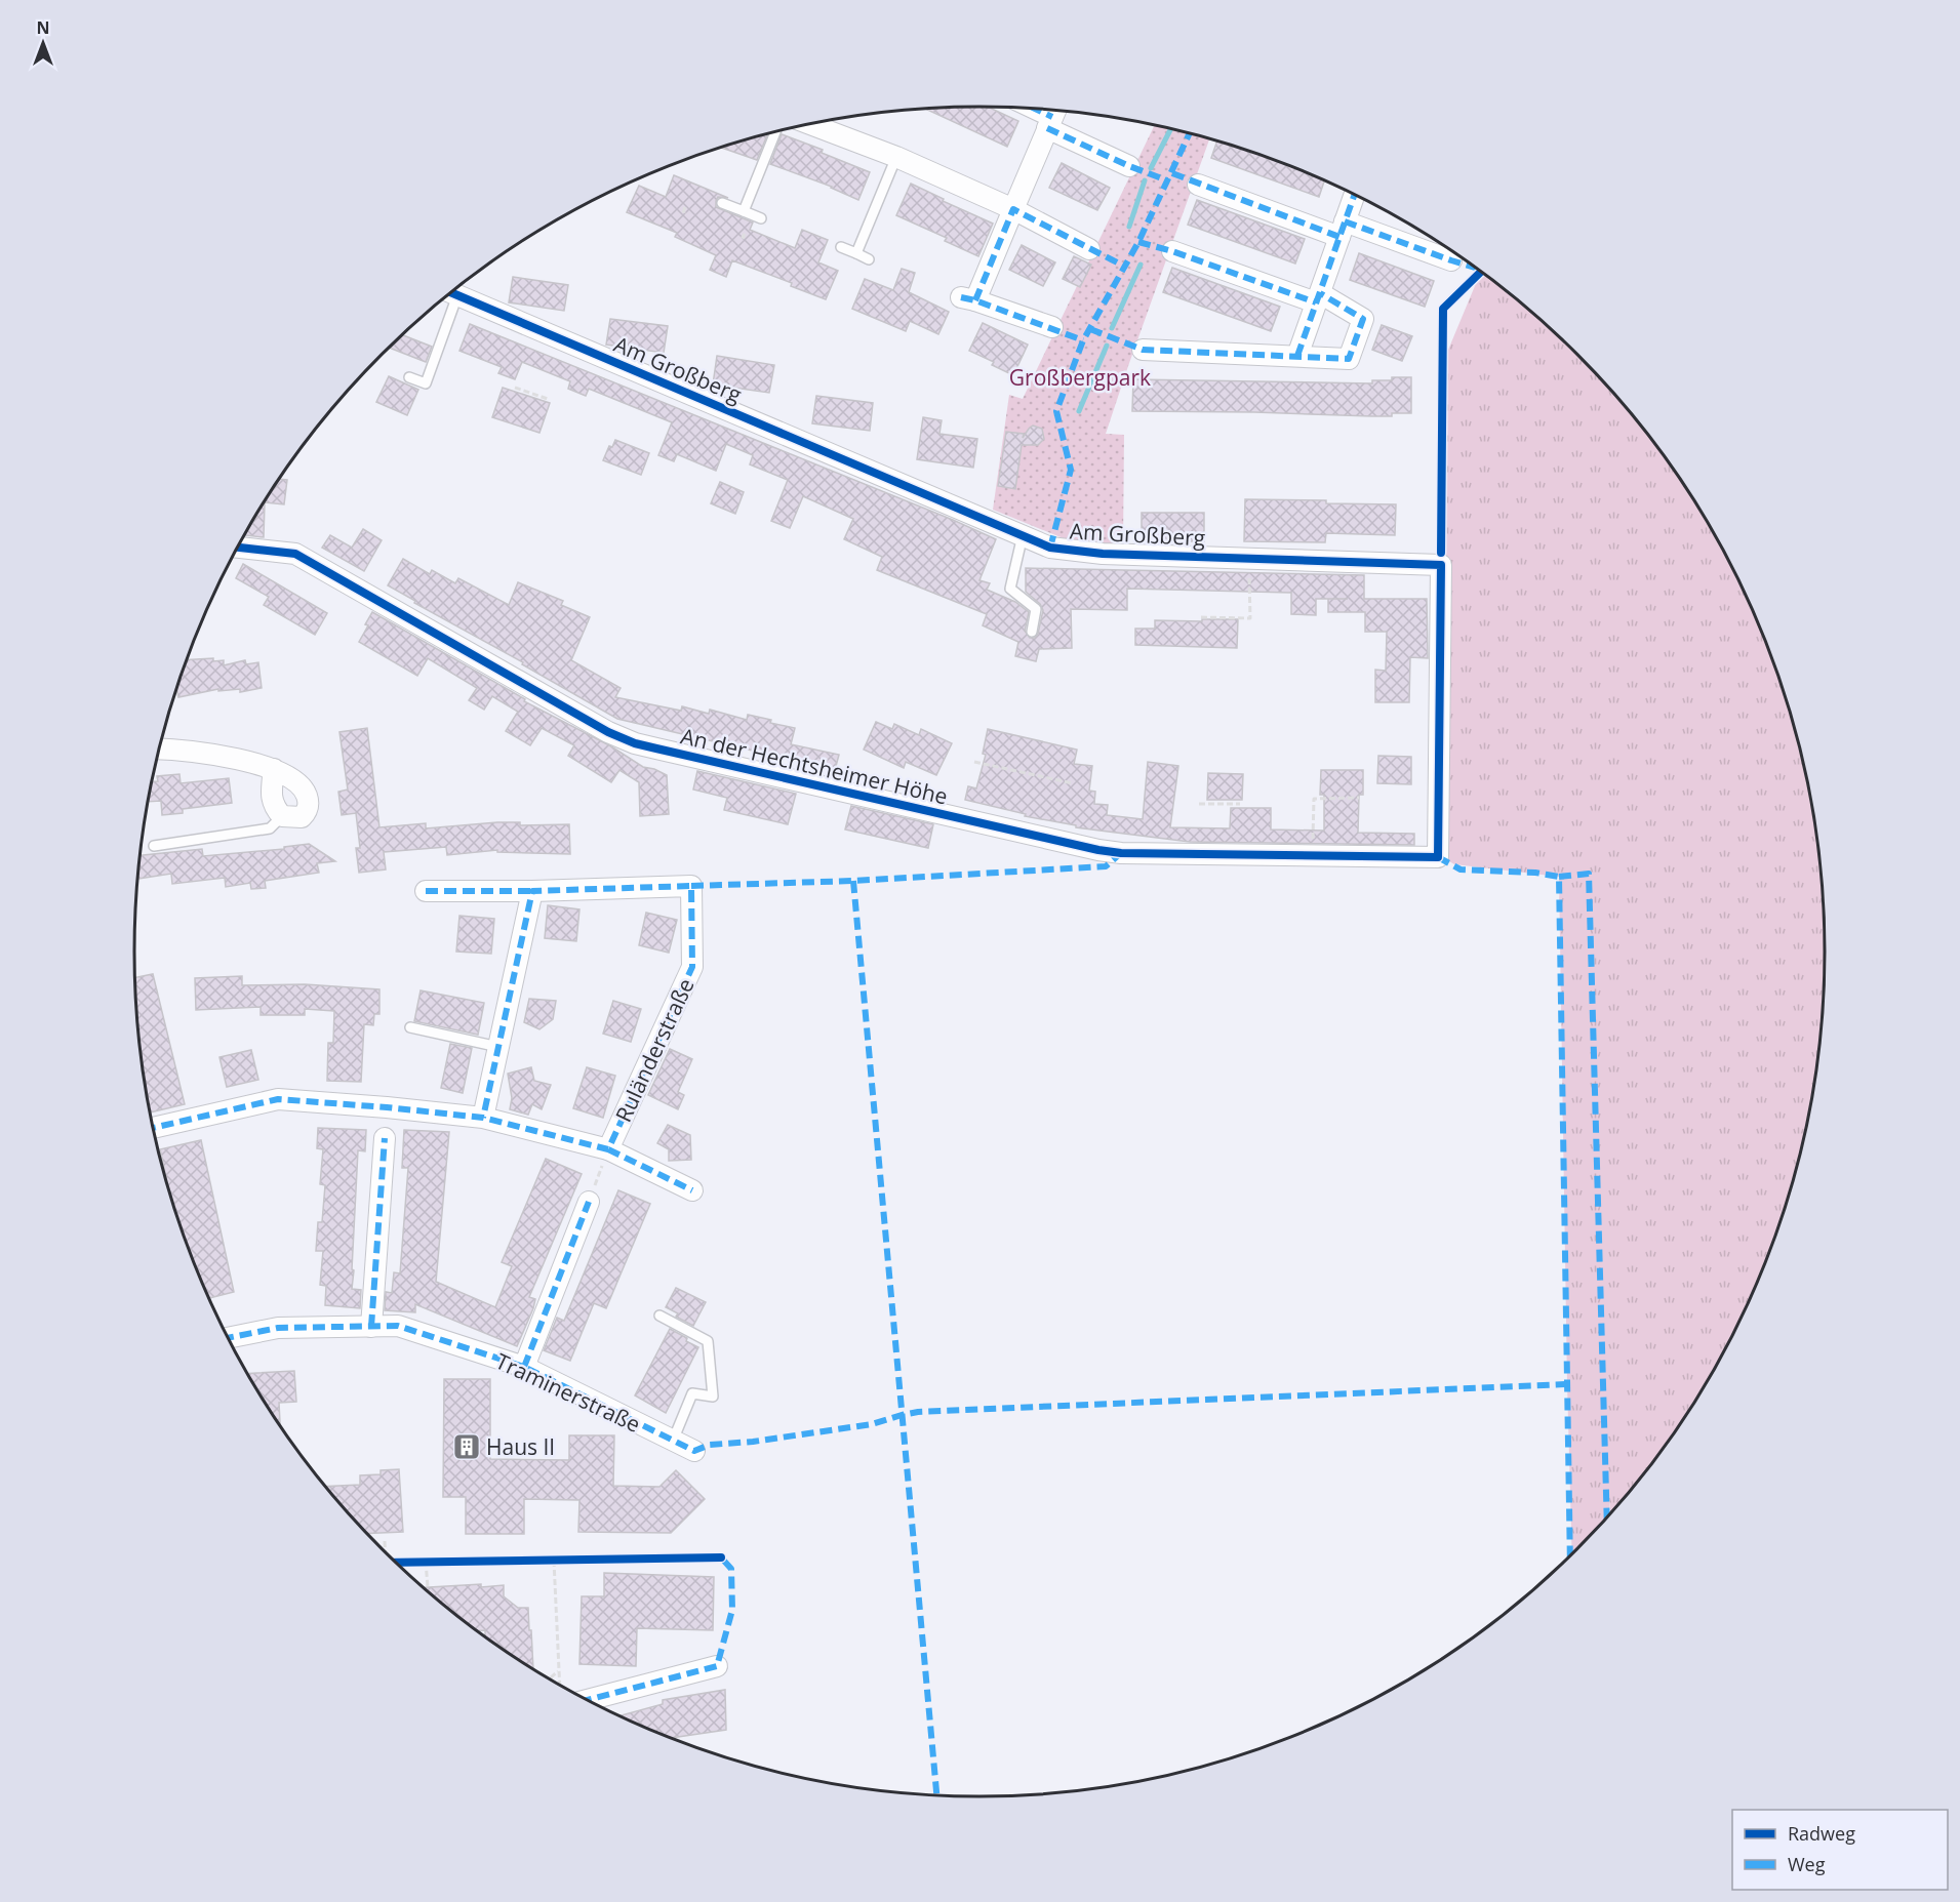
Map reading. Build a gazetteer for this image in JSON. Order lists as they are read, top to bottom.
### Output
{
  "streets": {
    "street": [
      "Am Großberg",
      "An der Hechtsheimer Höhe",
      "Ruländerstraße",
      "Traminerstraße"
    ]
  },
  "crossings": [
    ["Am Großberg", "An der Hechtsheimer Höhe"]
  ],
  "parks": ["Großbergpark"],
  "places": {
    "building": ["Haus II"]
  },
  "legend": ["Radweg", "Weg"],
  "north": "top"
}
